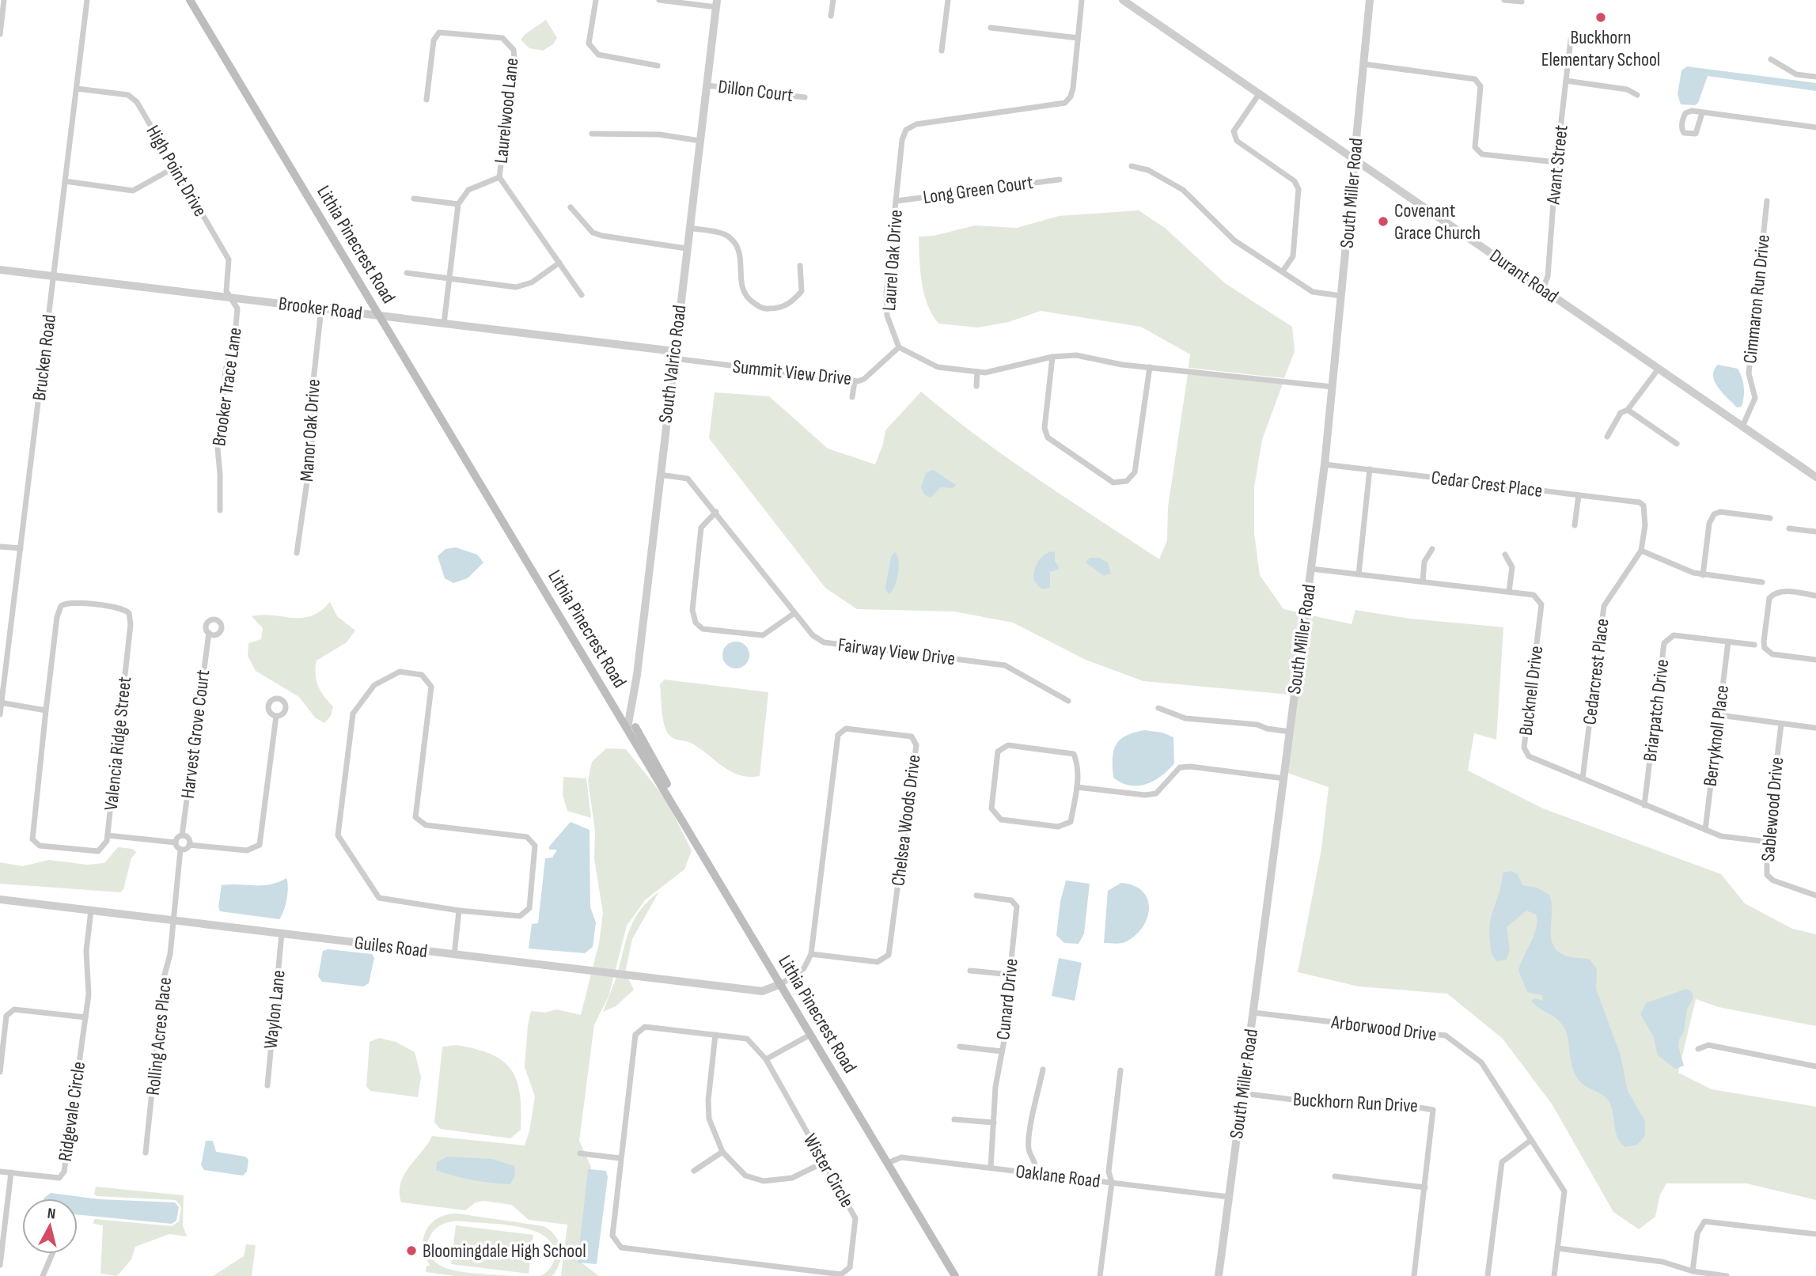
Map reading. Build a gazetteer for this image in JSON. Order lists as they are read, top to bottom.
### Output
{
  "streets": {
    "main road": ["Lithia Pinecrest Road"],
    "street": [
      "Dillon Court",
      "Laurelwood Lane",
      "Avant Street",
      "High Point Drive",
      "Long Green Court",
      "South Miller Road",
      "Laurel Oak Drive",
      "Durant Road",
      "Cimmaron Run Drive",
      "Brooker Road",
      "Brucken Road",
      "South Valrico Road",
      "Summit View Drive",
      "Brooker Trace Lane",
      "Manor Oak Drive",
      "Cedar Crest Place",
      "Fairway View Drive",
      "Cedarcrest Place",
      "Bucknell Drive",
      "Briarpatch Drive",
      "Harvest Grove Court",
      "Berryknoll Place",
      "Valencia Ridge Street",
      "Sablewood Drive",
      "Chelsea Woods Drive",
      "Guiles Road",
      "Cunard Drive",
      "Waylon Lane",
      "Arborwood Drive",
      "Rolling Acres Place",
      "Buckhorn Run Drive",
      "Ridgevale Circle",
      "Wister Circle",
      "Oaklane Road"
    ]
  },
  "crossings": [
    ["Dillon Court", "South Valrico Road"],
    ["Avant Street", "Durant Road"],
    ["High Point Drive", "Brooker Road"],
    ["High Point Drive", "Brucken Road"],
    ["High Point Drive", "Brooker Trace Lane"],
    ["Long Green Court", "Laurel Oak Drive"],
    ["South Miller Road", "Durant Road"],
    ["South Miller Road", "Cedar Crest Place"],
    ["South Miller Road", "Bucknell Drive"],
    ["South Miller Road", "Arborwood Drive"],
    ["South Miller Road", "Buckhorn Run Drive"],
    ["South Miller Road", "Oaklane Road"],
    ["Lithia Pinecrest Road", "Brooker Road"],
    ["Lithia Pinecrest Road", "South Valrico Road"],
    ["Lithia Pinecrest Road", "Guiles Road"],
    ["Lithia Pinecrest Road", "Oaklane Road"],
    ["Laurel Oak Drive", "Summit View Drive"],
    ["Durant Road", "Cimmaron Run Drive"],
    ["Brooker Road", "Brucken Road"],
    ["Brooker Road", "South Valrico Road"],
    ["Brooker Road", "Summit View Drive"],
    ["Brooker Road", "Brooker Trace Lane"],
    ["Brooker Road", "Manor Oak Drive"],
    ["South Valrico Road", "Summit View Drive"],
    ["South Valrico Road", "Fairway View Drive"],
    ["Cedar Crest Place", "Cedarcrest Place"],
    ["Cedarcrest Place", "Bucknell Drive"],
    ["Bucknell Drive", "Briarpatch Drive"],
    ["Bucknell Drive", "Berryknoll Place"],
    ["Bucknell Drive", "Sablewood Drive"],
    ["Briarpatch Drive", "Berryknoll Place"],
    ["Guiles Road", "Waylon Lane"],
    ["Guiles Road", "Rolling Acres Place"],
    ["Guiles Road", "Ridgevale Circle"],
    ["Cunard Drive", "Oaklane Road"]
  ],
  "places": ["Buckhorn Elementary School", "Covenant Grace Church", "Bloomingdale High School"],
  "north": "top"
}
